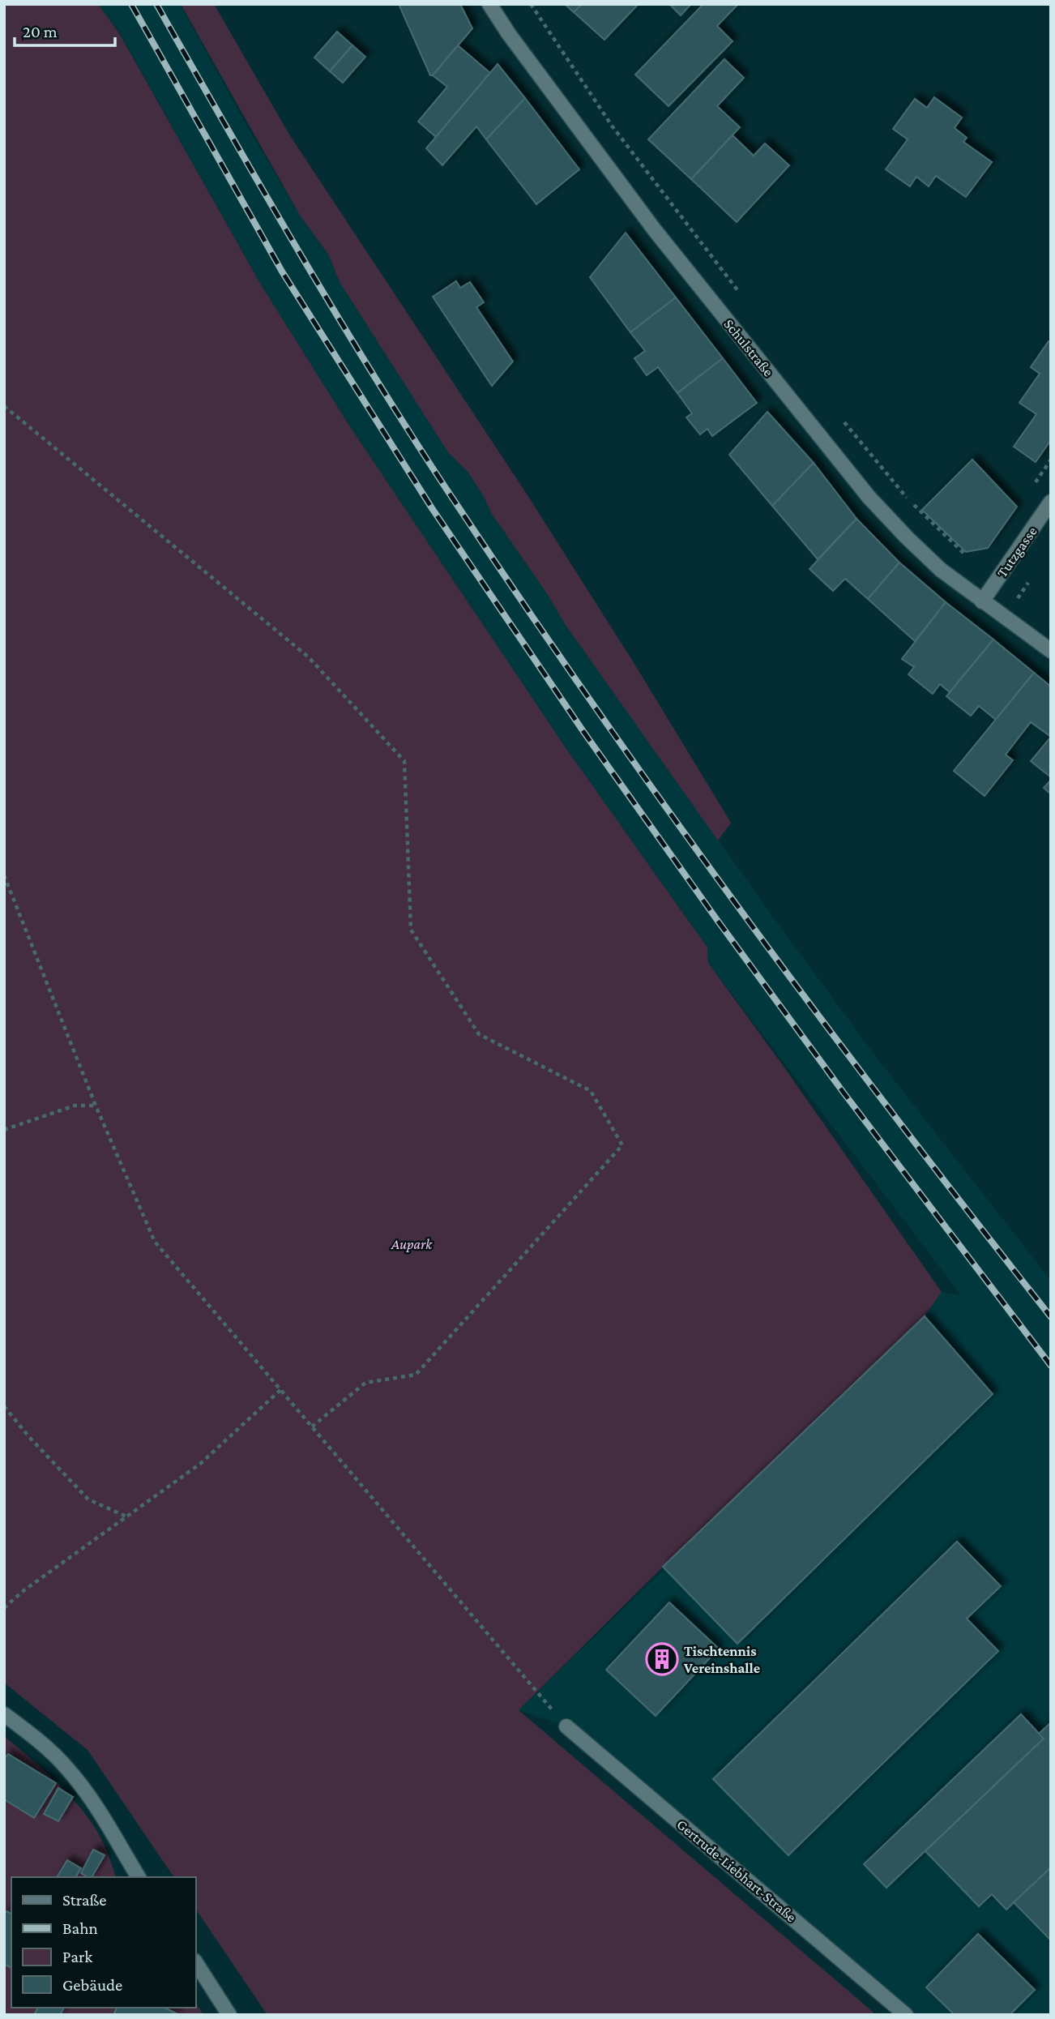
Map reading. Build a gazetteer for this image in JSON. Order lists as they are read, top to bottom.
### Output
{
  "streets": {
    "street": ["Schulstraße", "Tutzgasse", "Gertrude-Liebhart-Straße"]
  },
  "crossings": [
    ["Schulstraße", "Tutzgasse"]
  ],
  "parks": ["Aupark"],
  "places": {
    "building": ["Tischtennis Vereinshalle"]
  },
  "legend": [
    "Straße",
    "Bahn",
    "Park",
    "Gebäude"
  ],
  "scale_bar": "20 m"
}
